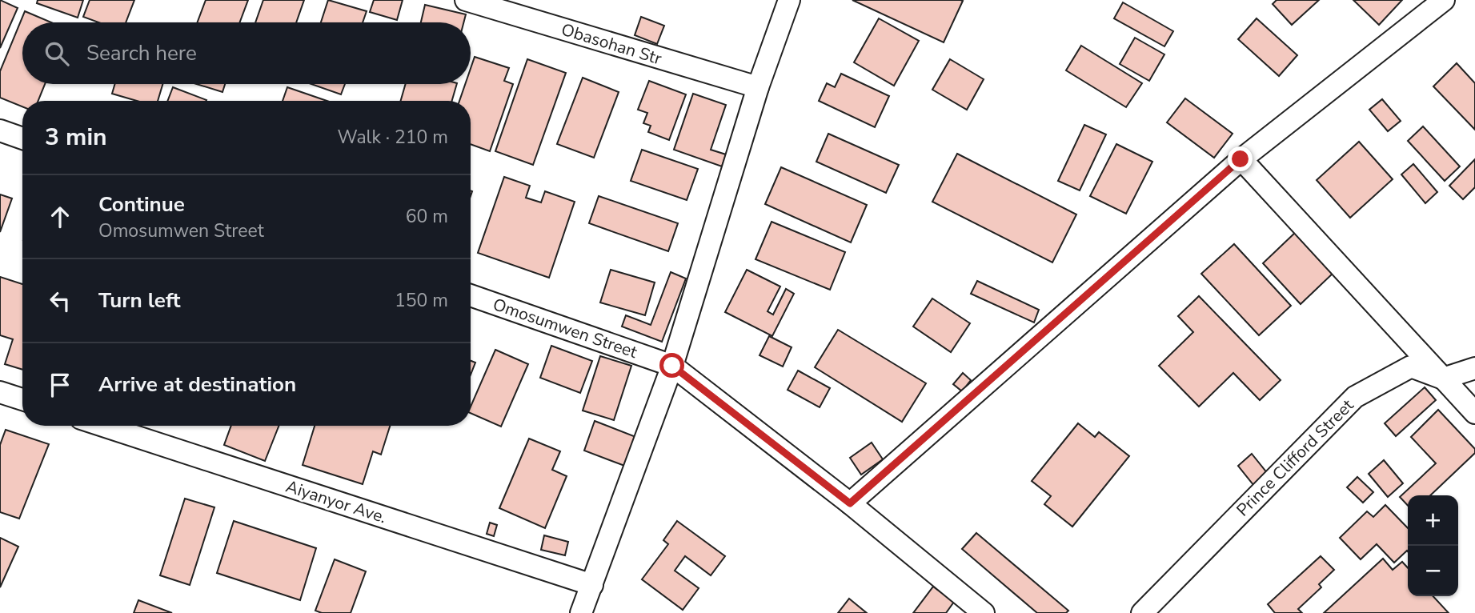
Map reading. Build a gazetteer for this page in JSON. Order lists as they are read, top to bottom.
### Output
{
  "streets": {
    "street": [
      "Obasohan Str",
      "Omosumwen Street",
      "Prince Clifford Street",
      "Aiyanyor Ave."
    ]
  },
  "page": {
    "search": "Search here",
    "heading": ["3 min", "Walk · 210 m"],
    "list": [
      ["Continue", "Omosumwen Street", "60 m"],
      ["Turn left", "150 m"],
      "Arrive at destination"
    ],
    "map_buttons": ["+", "−"]
  }
}
